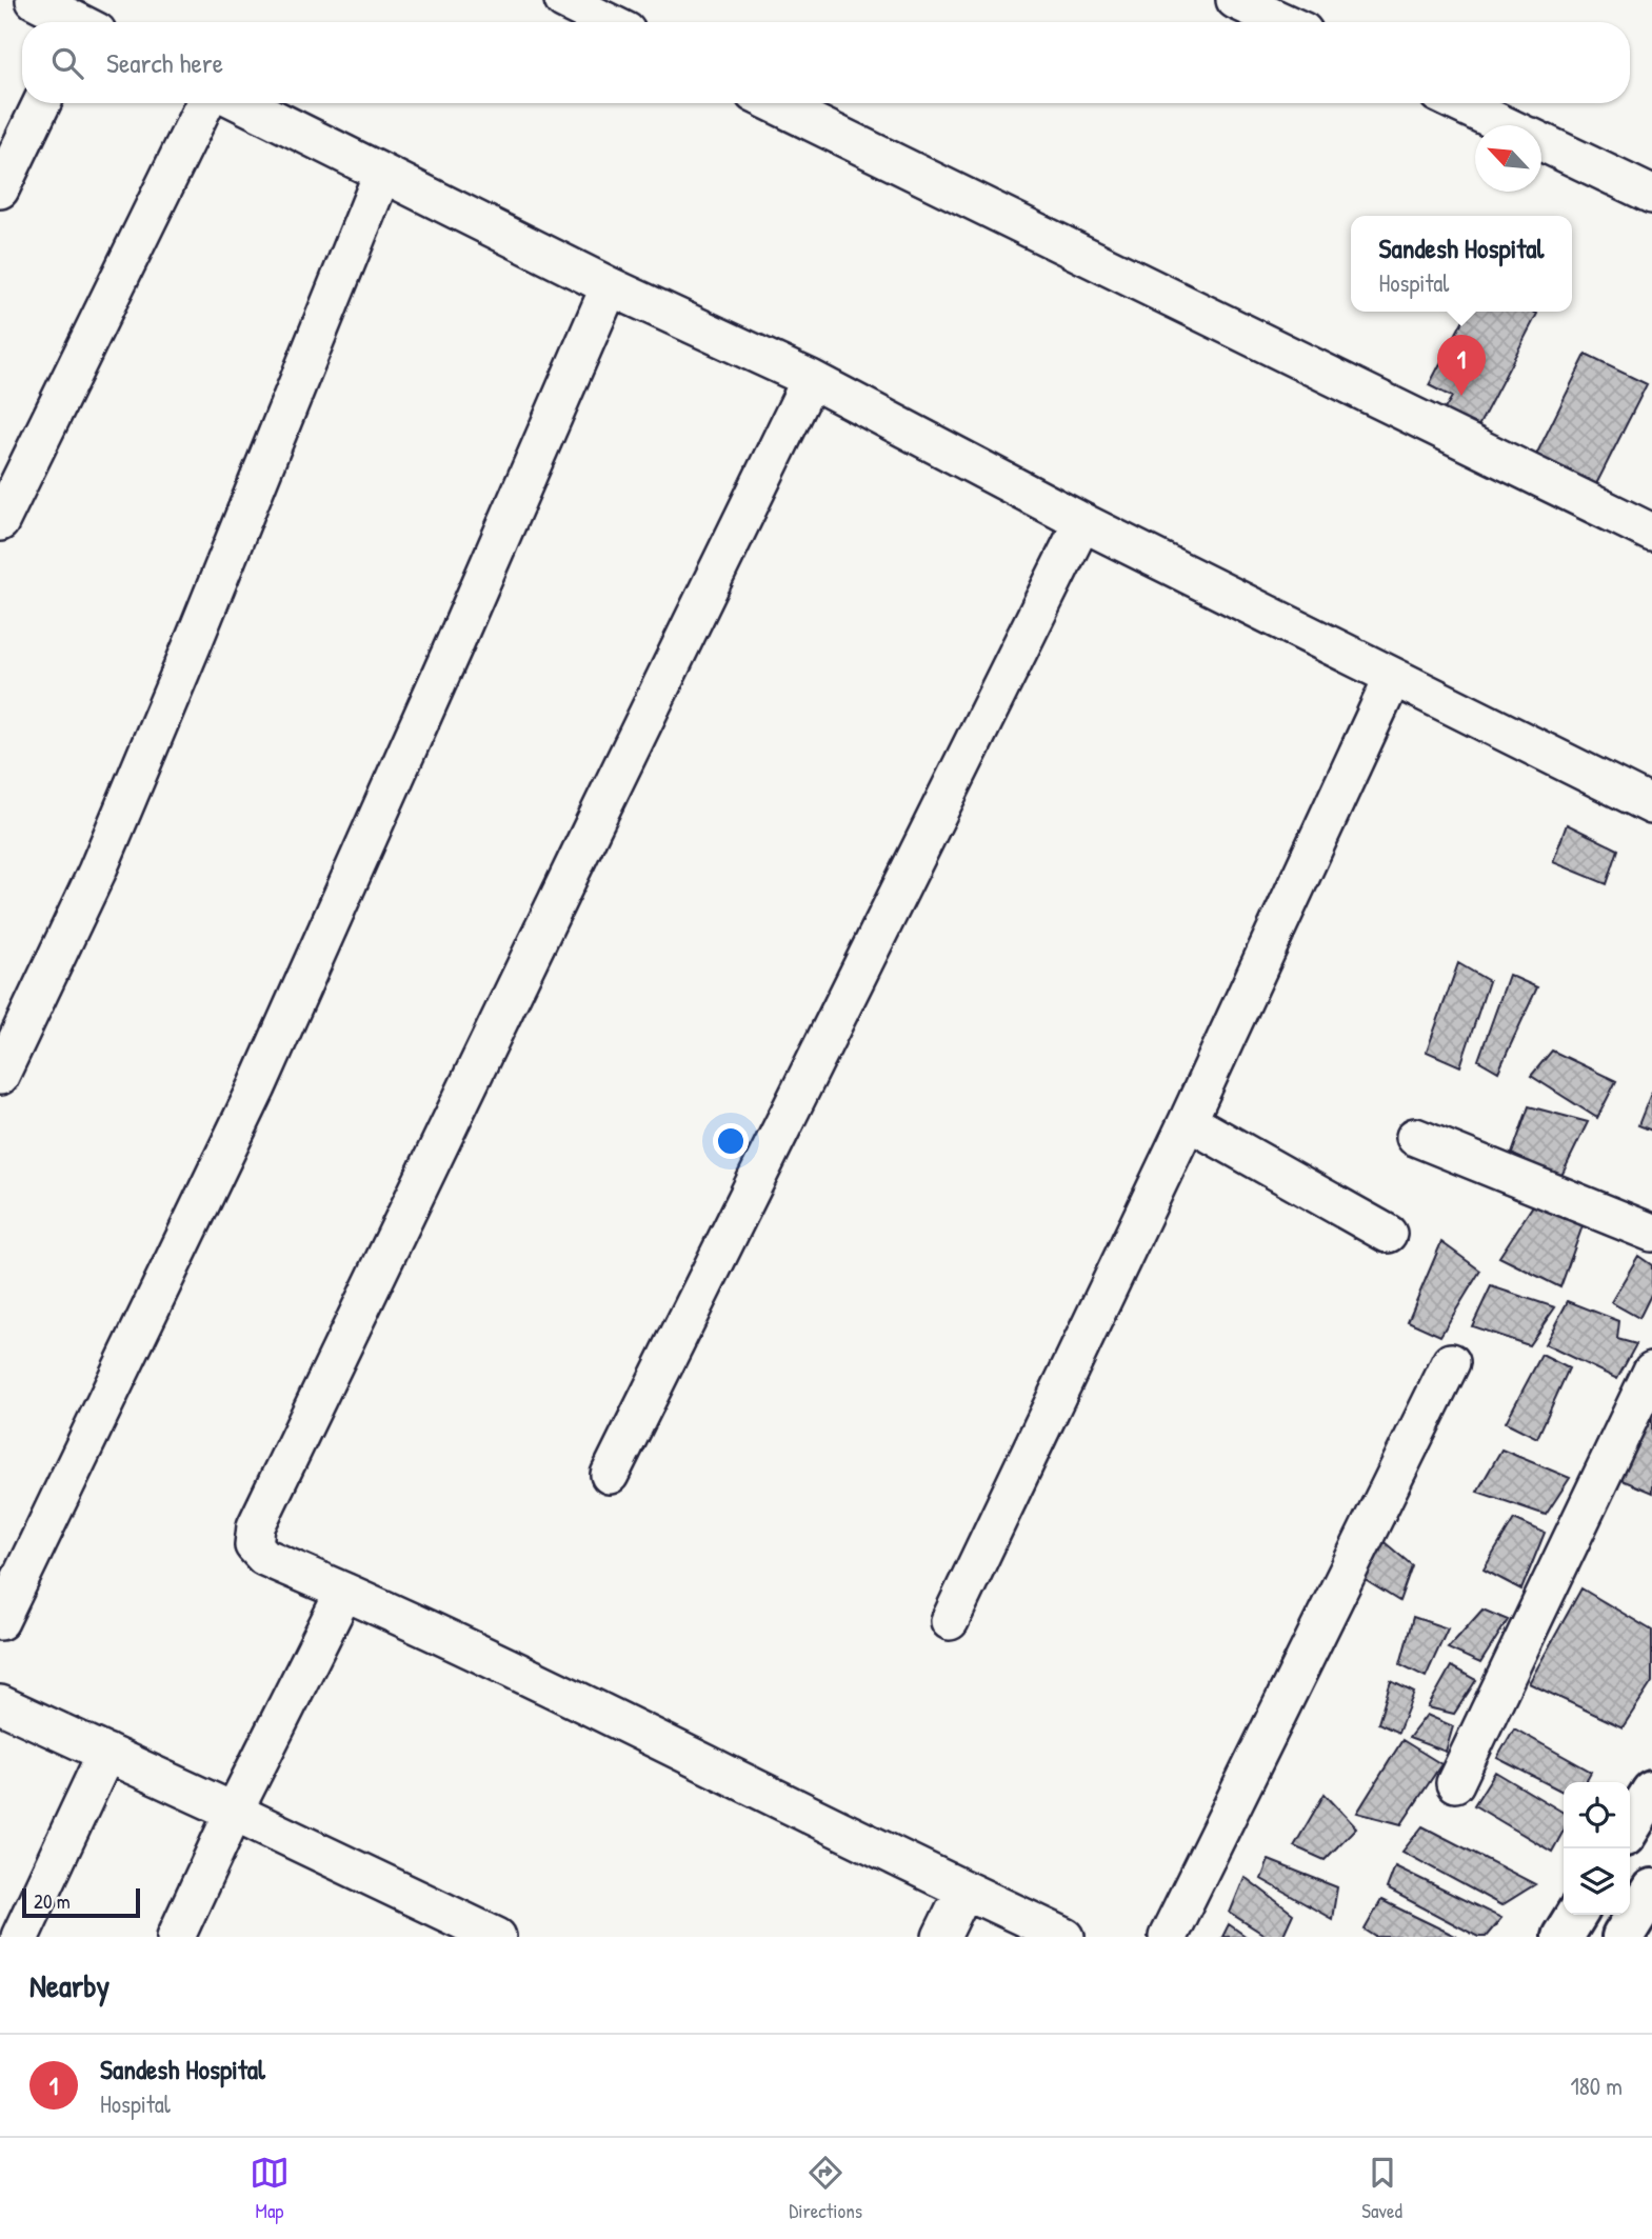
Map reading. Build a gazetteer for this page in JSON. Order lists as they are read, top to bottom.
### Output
{
  "scale_bar": "20 m",
  "north": "top left",
  "page": {
    "search": "Search here",
    "popup": ["Sandesh Hospital", "Hospital"],
    "pins": "1",
    "scale": "20 m",
    "heading": "Nearby",
    "list": [
      {
        "mark": "1",
        "name": "Sandesh Hospital",
        "note": "Hospital",
        "value": "180 m"
      }
    ],
    "nav": ["Map", "Directions", "Saved"]
  }
}
